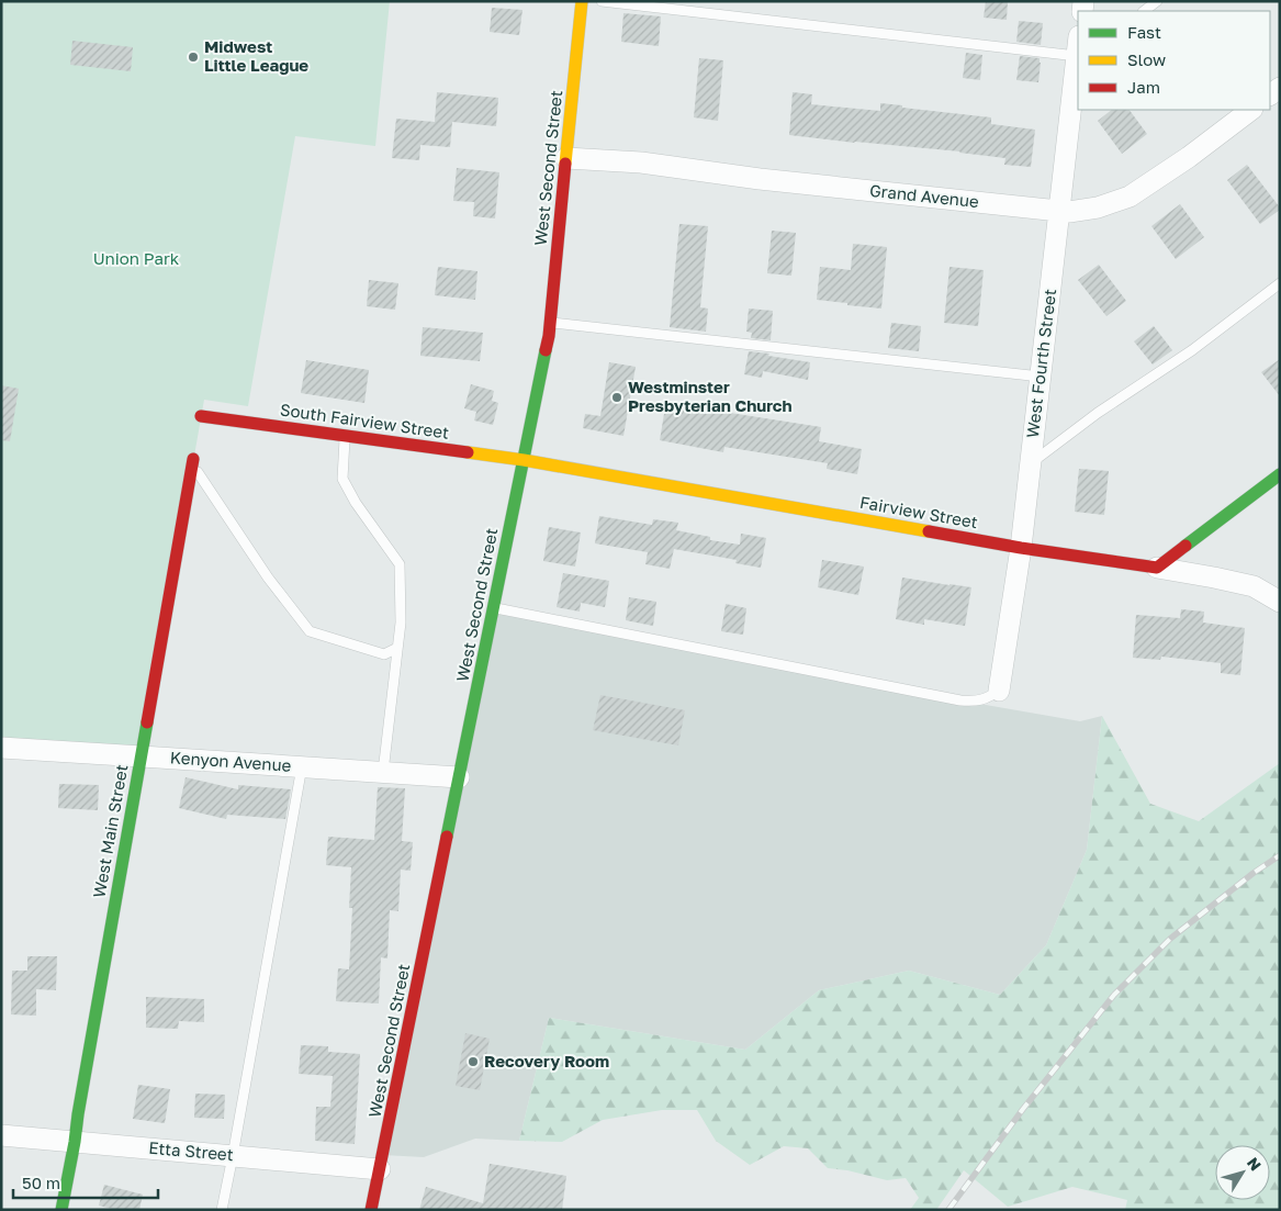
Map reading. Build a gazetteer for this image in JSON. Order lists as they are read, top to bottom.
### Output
{
  "streets": {
    "street": [
      "West Second Street",
      "Grand Avenue",
      "West Fourth Street",
      "South Fairview Street",
      "Fairview Street",
      "Kenyon Avenue",
      "West Main Street",
      "Etta Street"
    ]
  },
  "crossings": [
    ["West Second Street", "Grand Avenue"],
    ["West Second Street", "South Fairview Street"],
    ["West Second Street", "Fairview Street"],
    ["West Second Street", "Kenyon Avenue"],
    ["West Second Street", "Etta Street"],
    ["Grand Avenue", "West Fourth Street"],
    ["West Fourth Street", "Fairview Street"],
    ["South Fairview Street", "Fairview Street"],
    ["Kenyon Avenue", "West Main Street"],
    ["West Main Street", "Etta Street"]
  ],
  "parks": ["Union Park"],
  "places": ["Midwest Little League", "Westminster Presbyterian Church", "Recovery Room"],
  "legend": ["Fast", "Slow", "Jam"],
  "scale_bar": "50 m",
  "north": "top right"
}
